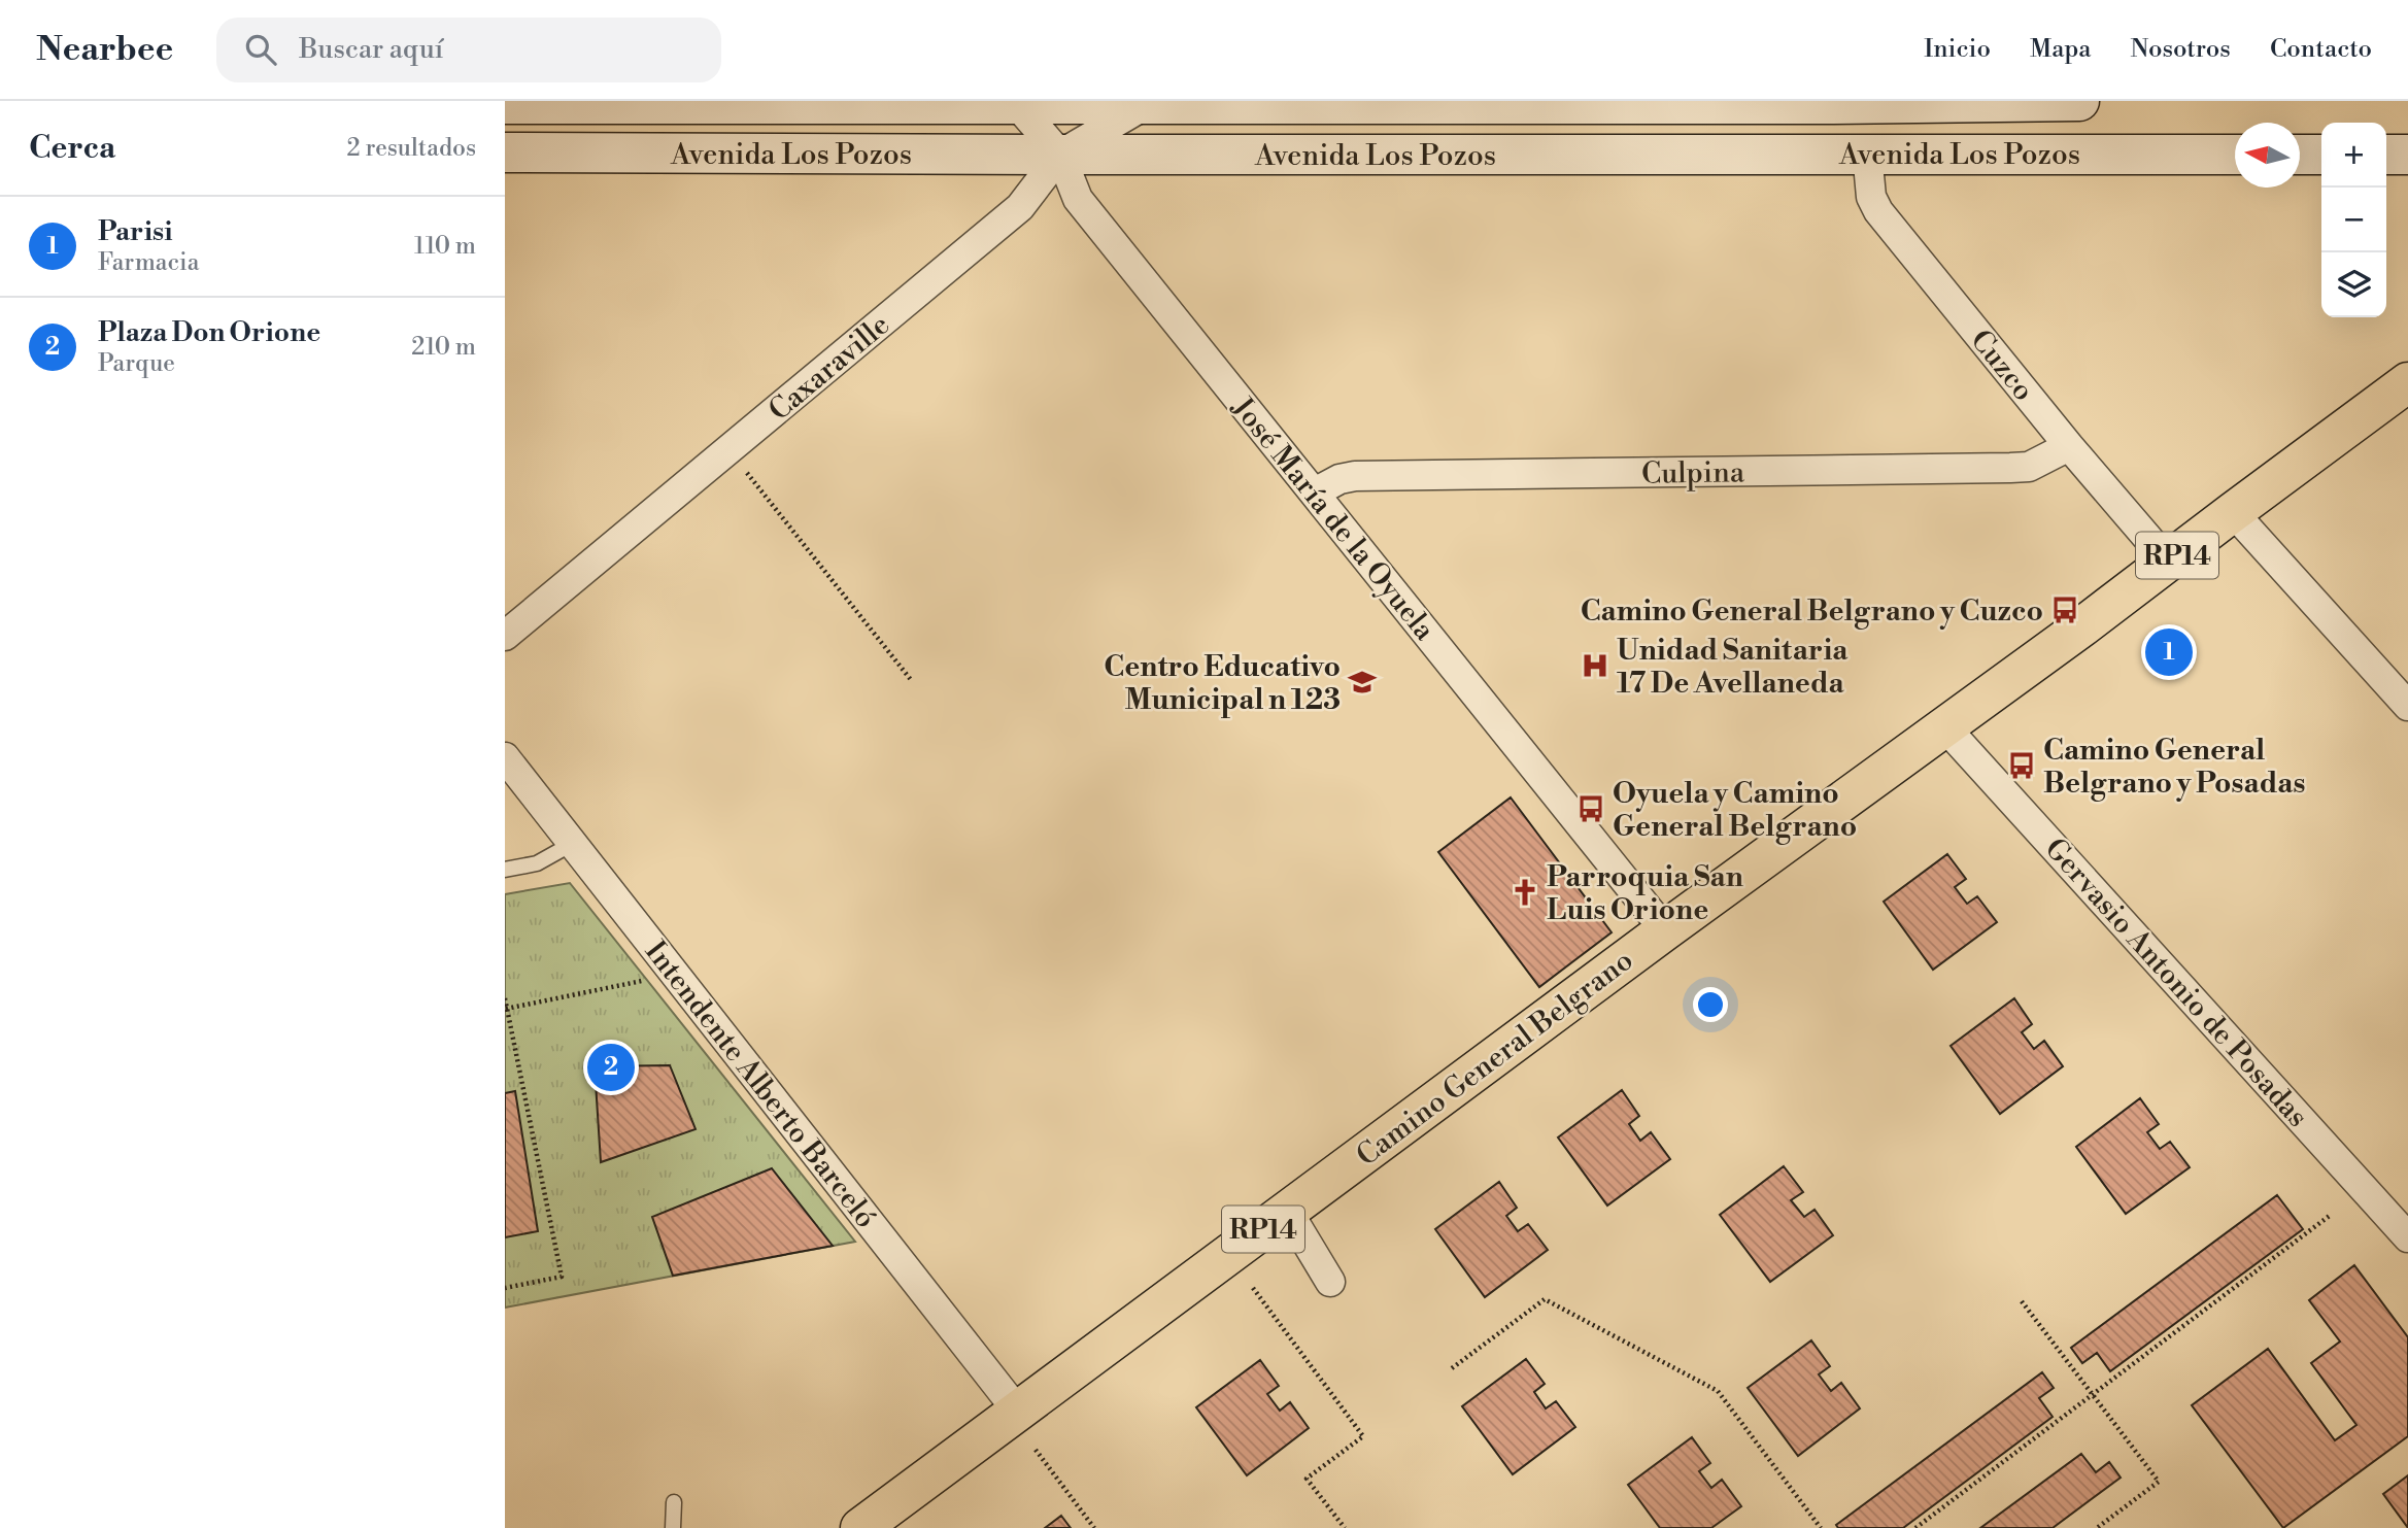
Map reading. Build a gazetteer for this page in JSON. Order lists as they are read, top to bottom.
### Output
{
  "streets": {
    "main road": ["RP14", "Camino General Belgrano"],
    "street": [
      "Avenida Los Pozos",
      "Cuzco",
      "Caxaraville",
      "Culpina",
      "José María de la Oyuela",
      "Gervasio Antonio de Posadas",
      "Intendente Alberto Barceló"
    ]
  },
  "crossings": [
    ["Avenida Los Pozos", "Cuzco"],
    ["Avenida Los Pozos", "Caxaraville"],
    ["Avenida Los Pozos", "José María de la Oyuela"],
    ["Cuzco", "Culpina"],
    ["Cuzco", "Camino General Belgrano"],
    ["Caxaraville", "José María de la Oyuela"],
    ["Culpina", "José María de la Oyuela"],
    ["José María de la Oyuela", "Camino General Belgrano"],
    ["Gervasio Antonio de Posadas", "Camino General Belgrano"],
    ["Camino General Belgrano", "Intendente Alberto Barceló"]
  ],
  "places": {
    "bus stop": ["Camino General Belgrano y Cuzco", "Camino General Belgrano y Posadas", "Oyuela y Camino General Belgrano"],
    "hospital": ["Unidad Sanitaria 17 De Avellaneda"],
    "school or university": ["Centro Educativo Municipal n 123"],
    "church": ["Parroquia San Luis Orione"]
  },
  "north": "left",
  "page": {
    "header": "Nearbee",
    "search": "Buscar aquí",
    "nav": [
      "Inicio",
      "Mapa",
      "Nosotros",
      "Contacto"
    ],
    "heading": ["Cerca", "2 resultados"],
    "map_buttons": ["+", "−"],
    "list": [
      {
        "mark": "1",
        "name": "Parisi",
        "note": "Farmacia",
        "value": "110 m"
      },
      {
        "mark": "2",
        "name": "Plaza Don Orione",
        "note": "Parque",
        "value": "210 m"
      }
    ],
    "pins": ["1", "2"]
  }
}
